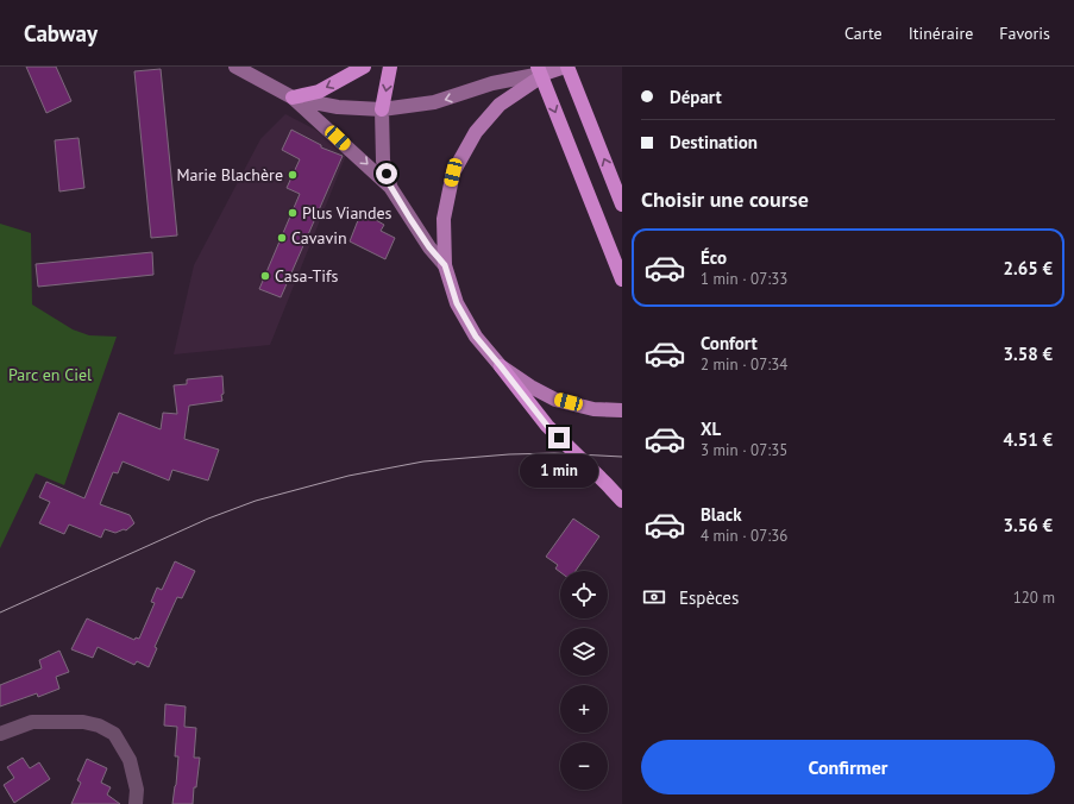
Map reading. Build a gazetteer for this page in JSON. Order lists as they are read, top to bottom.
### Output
{
  "parks": ["Parc en Ciel"],
  "places": [
    "Marie Blachère",
    "Plus Viandes",
    "Cavavin",
    "Casa-Tifs"
  ],
  "page": {
    "header": "Cabway",
    "nav": ["Carte", "Itinéraire", "Favoris"],
    "banner": ["Départ", "Destination"],
    "heading": "Choisir une course",
    "list": [
      {
        "name": "Éco",
        "note": "1 min · 07:33",
        "value": "2.65 €"
      },
      {
        "name": "Confort",
        "note": "2 min · 07:34",
        "value": "3.58 €"
      },
      {
        "name": "XL",
        "note": "3 min · 07:35",
        "value": "4.51 €"
      },
      {
        "name": "Black",
        "note": "4 min · 07:36",
        "value": "3.56 €"
      }
    ],
    "bubble": "1 min",
    "map_buttons": ["+", "−"],
    "pay": ["Espèces", "120 m"],
    "buttons": "Confirmer"
  }
}
